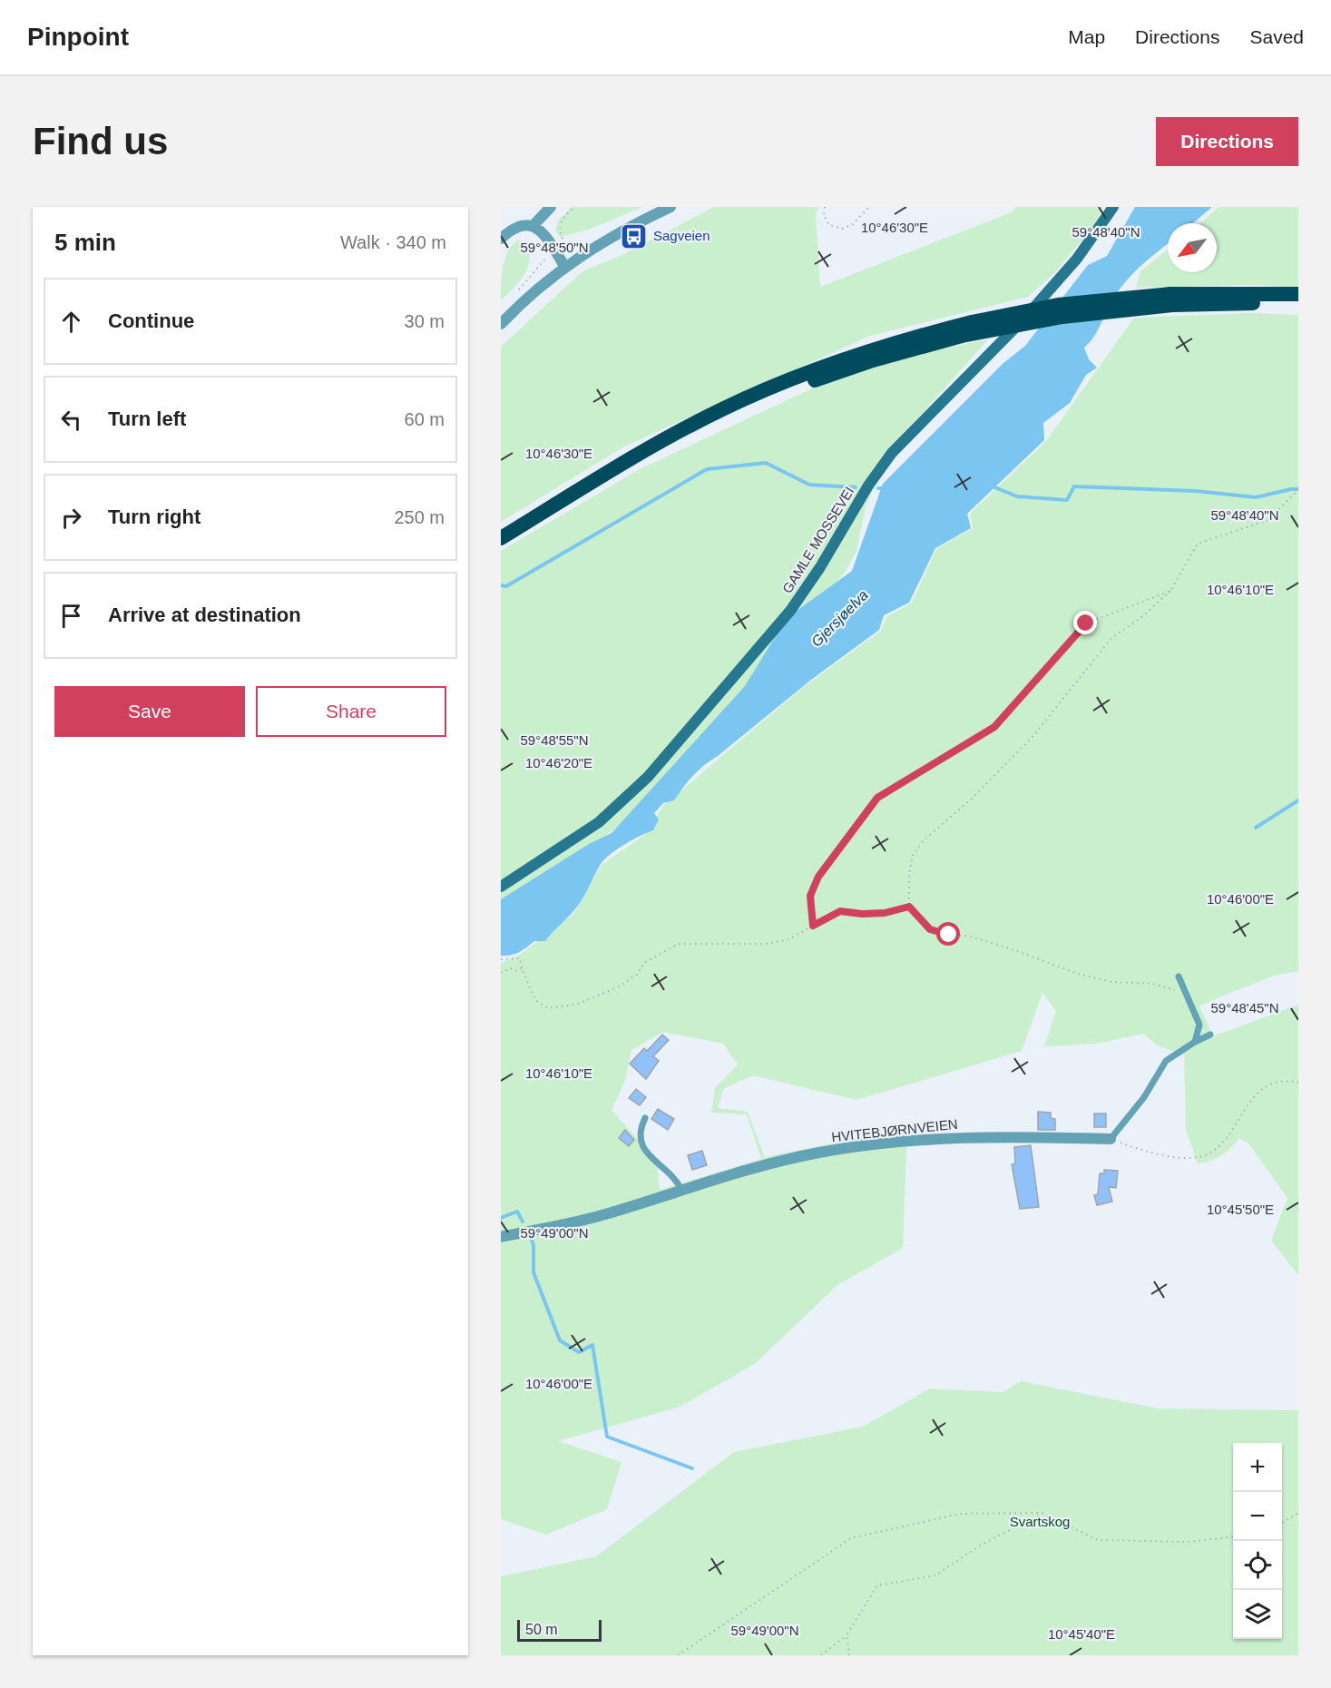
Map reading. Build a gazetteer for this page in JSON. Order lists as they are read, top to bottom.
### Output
{
  "streets": {
    "main road": ["GAMLE MOSSEVEI"],
    "street": ["HVITEBJØRNVEIEN"]
  },
  "water": ["Gjersjøelva"],
  "parks": ["Svartskog"],
  "places": {
    "bus stop": ["Sagveien"]
  },
  "scale_bar": "50 m",
  "north": "bottom left",
  "page": {
    "header": "Pinpoint",
    "nav": ["Map", "Directions", "Saved"],
    "buttons": [
      "Directions",
      ["Save", "Share"]
    ],
    "title": "Find us",
    "heading": ["5 min", "Walk · 340 m"],
    "list": [
      ["Continue", "30 m"],
      ["Turn left", "60 m"],
      ["Turn right", "250 m"],
      "Arrive at destination"
    ],
    "map_buttons": ["+", "−"],
    "scale": "50 m"
  },
  "coordinates": [
    "10°46'30\"E",
    "59°48'40\"N",
    "59°48'50\"N",
    "10°46'10\"E",
    "59°48'55\"N",
    "10°46'20\"E",
    "10°46'00\"E",
    "59°48'45\"N",
    "10°45'50\"E",
    "59°49'00\"N",
    "10°45'40\"E"
  ]
}
